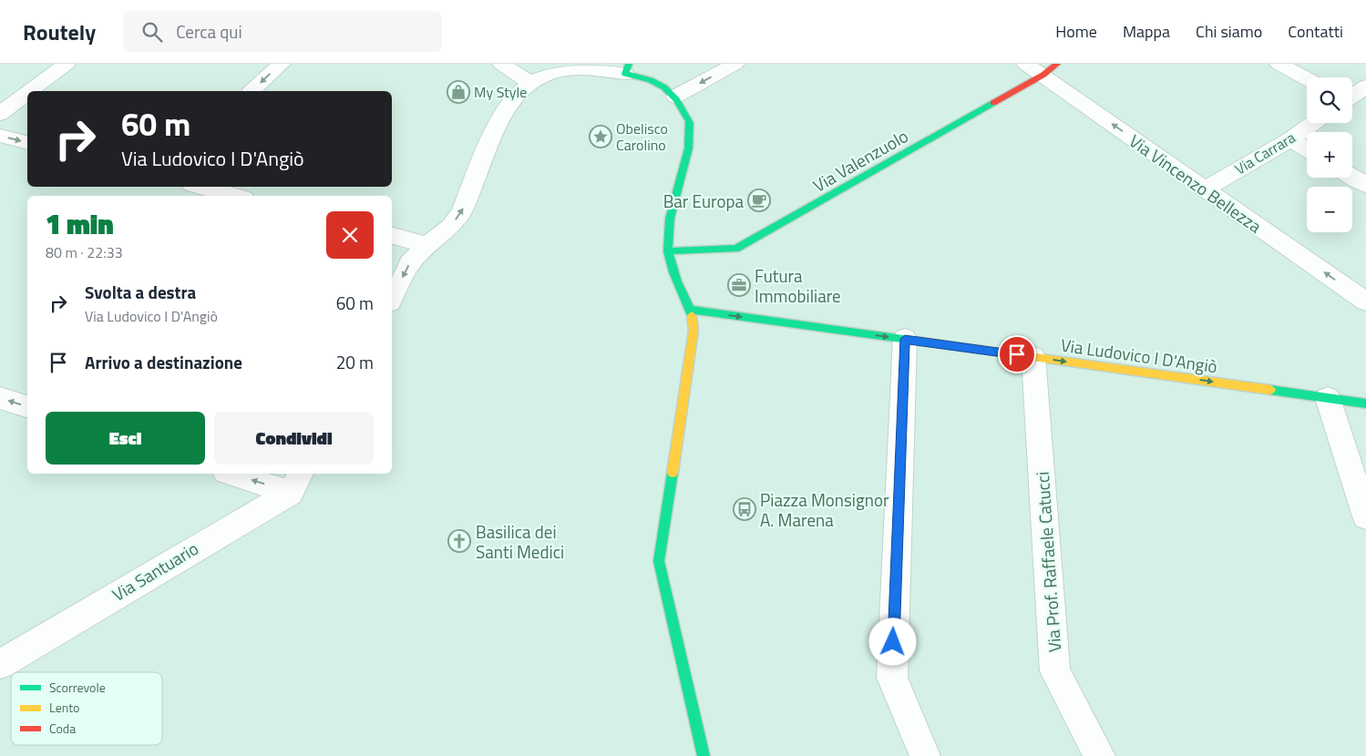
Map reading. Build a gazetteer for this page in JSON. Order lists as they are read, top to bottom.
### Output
{
  "streets": {
    "street": [
      "Via Carrara",
      "Via Valenzuolo",
      "Via Vincenzo Bellezza",
      "Via Ludovico I D'Angiò",
      "Via Prof. Raffaele Catucci",
      "Via Santuario"
    ]
  },
  "crossings": [
    ["Via Carrara", "Via Vincenzo Bellezza"],
    ["Via Valenzuolo", "Via Vincenzo Bellezza"],
    ["Via Ludovico I D'Angiò", "Via Prof. Raffaele Catucci"]
  ],
  "one_way": ["Via Vincenzo Bellezza", "Via Ludovico I D'Angiò"],
  "places": {
    "shop": ["My Style"],
    "place": ["Obelisco Carolino"],
    "cafe": ["Bar Europa"],
    "office": ["Futura Immobiliare"],
    "bus stop": ["Piazza Monsignor A. Marena"],
    "church": ["Basilica dei Santi Medici"]
  },
  "legend": ["Scorrevole", "Lento", "Coda"],
  "page": {
    "header": "Routely",
    "search": "Cerca qui",
    "nav": [
      "Home",
      "Mappa",
      "Chi siamo",
      "Contatti"
    ],
    "map_buttons": ["+", "−"],
    "turn": ["60 m", "Via Ludovico I D'Angiò"],
    "heading": ["1 min", "80 m · 22:33"],
    "list": [
      {
        "name": "Svolta a destra",
        "note": "Via Ludovico I D'Angiò",
        "value": "60 m"
      },
      {
        "name": "Arrivo a destinazione",
        "value": "20 m"
      }
    ],
    "buttons": ["Esci", "Condividi"]
  }
}
